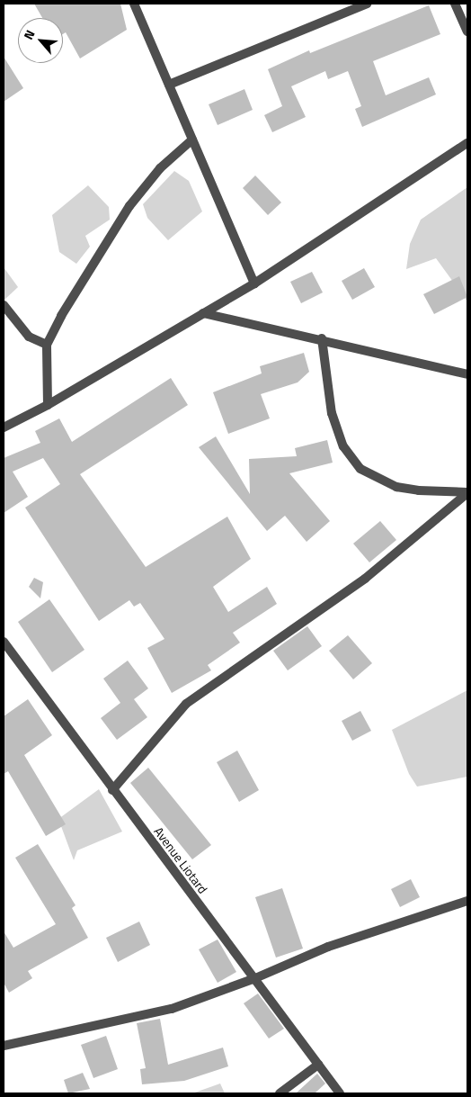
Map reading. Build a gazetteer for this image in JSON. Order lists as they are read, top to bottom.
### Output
{
  "streets": {
    "street": ["Avenue Liotard"]
  },
  "north": "top left"
}
